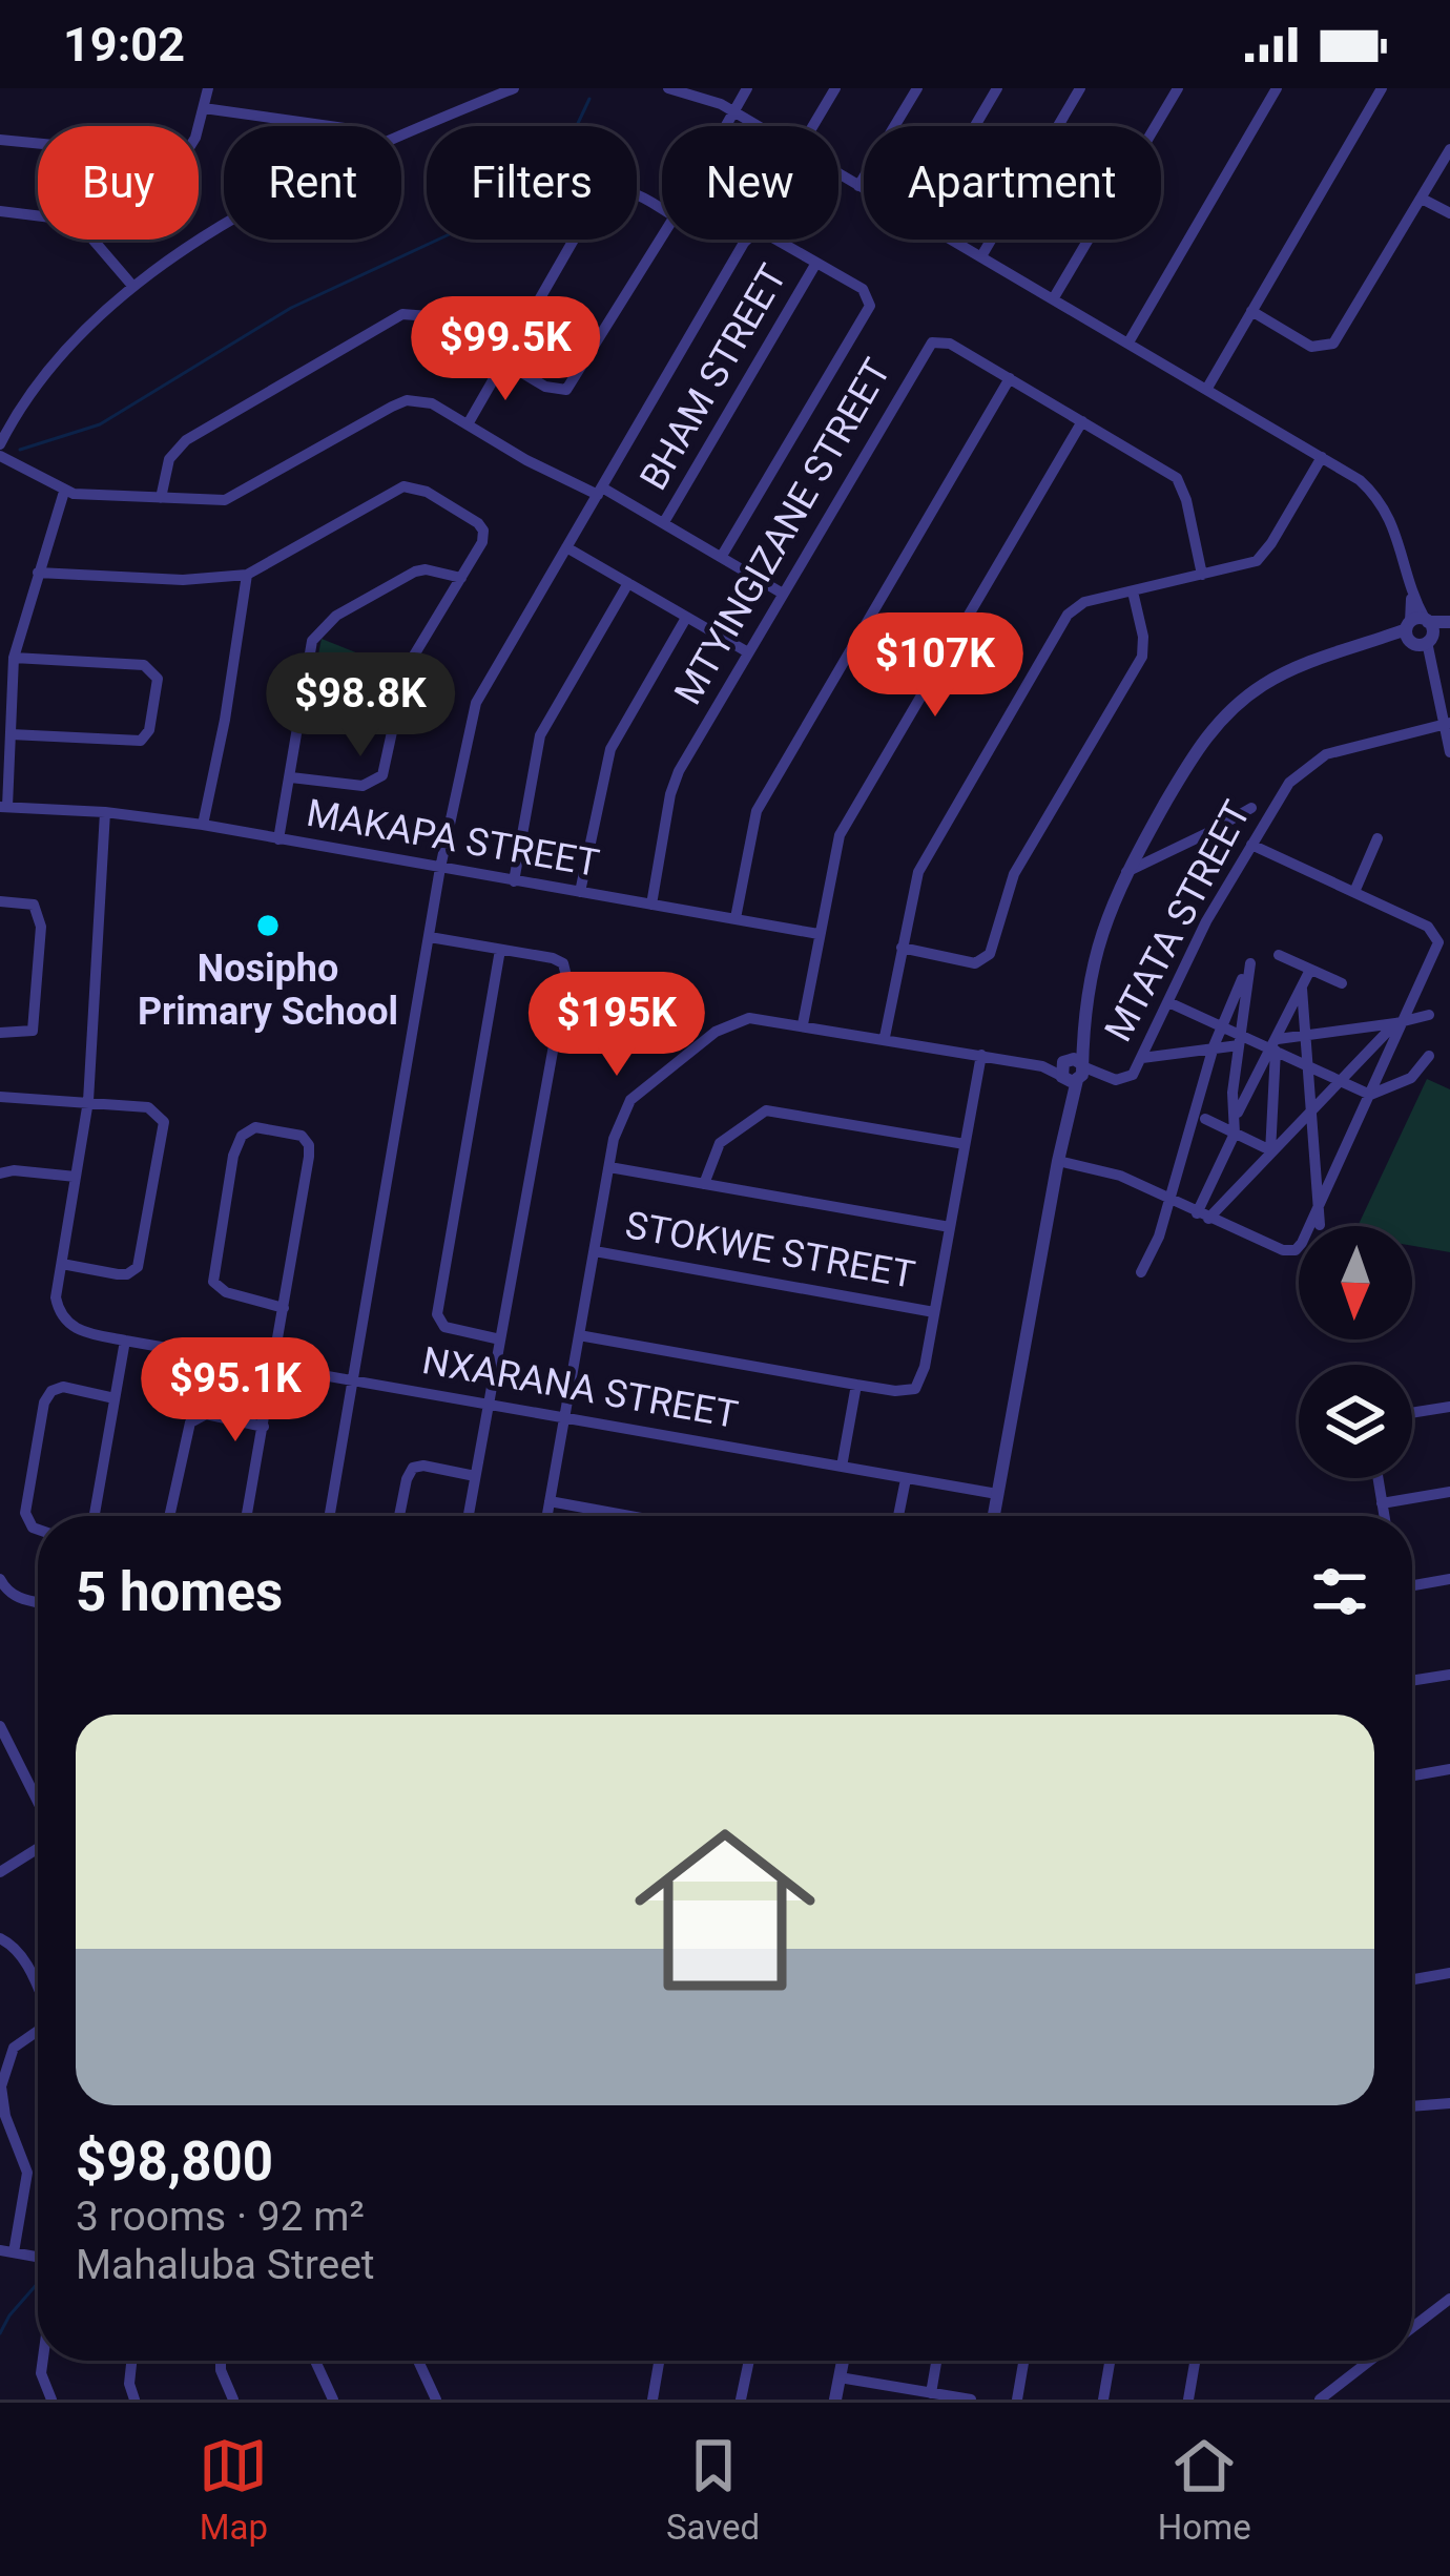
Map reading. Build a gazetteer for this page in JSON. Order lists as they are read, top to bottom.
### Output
{
  "streets": {
    "street": [
      "BHAM STREET",
      "MTYINGIZANE STREET",
      "MAKAPA STREET",
      "MTATA STREET",
      "STOKWE STREET",
      "NXARANA STREET"
    ]
  },
  "crossings": [
    ["MTYINGIZANE STREET", "MAKAPA STREET"],
    ["MAKAPA STREET", "NXARANA STREET"],
    ["MTATA STREET", "STOKWE STREET"],
    ["MTATA STREET", "NXARANA STREET"]
  ],
  "places": ["Nosipho Primary School"],
  "north": "bottom",
  "page": {
    "status": "19:02",
    "chip": [
      "Buy",
      "Rent",
      "Filters",
      "New",
      "Apartment"
    ],
    "price": [
      "$99.5K",
      "$107K",
      "$98.8K",
      "$195K",
      "$95.1K"
    ],
    "heading": "5 homes",
    "list": [
      {
        "name": "$98,800",
        "note": "3 rooms · 92 m² · Mahaluba Street"
      }
    ],
    "tabs": ["Map", "Saved", "Home"]
  }
}
